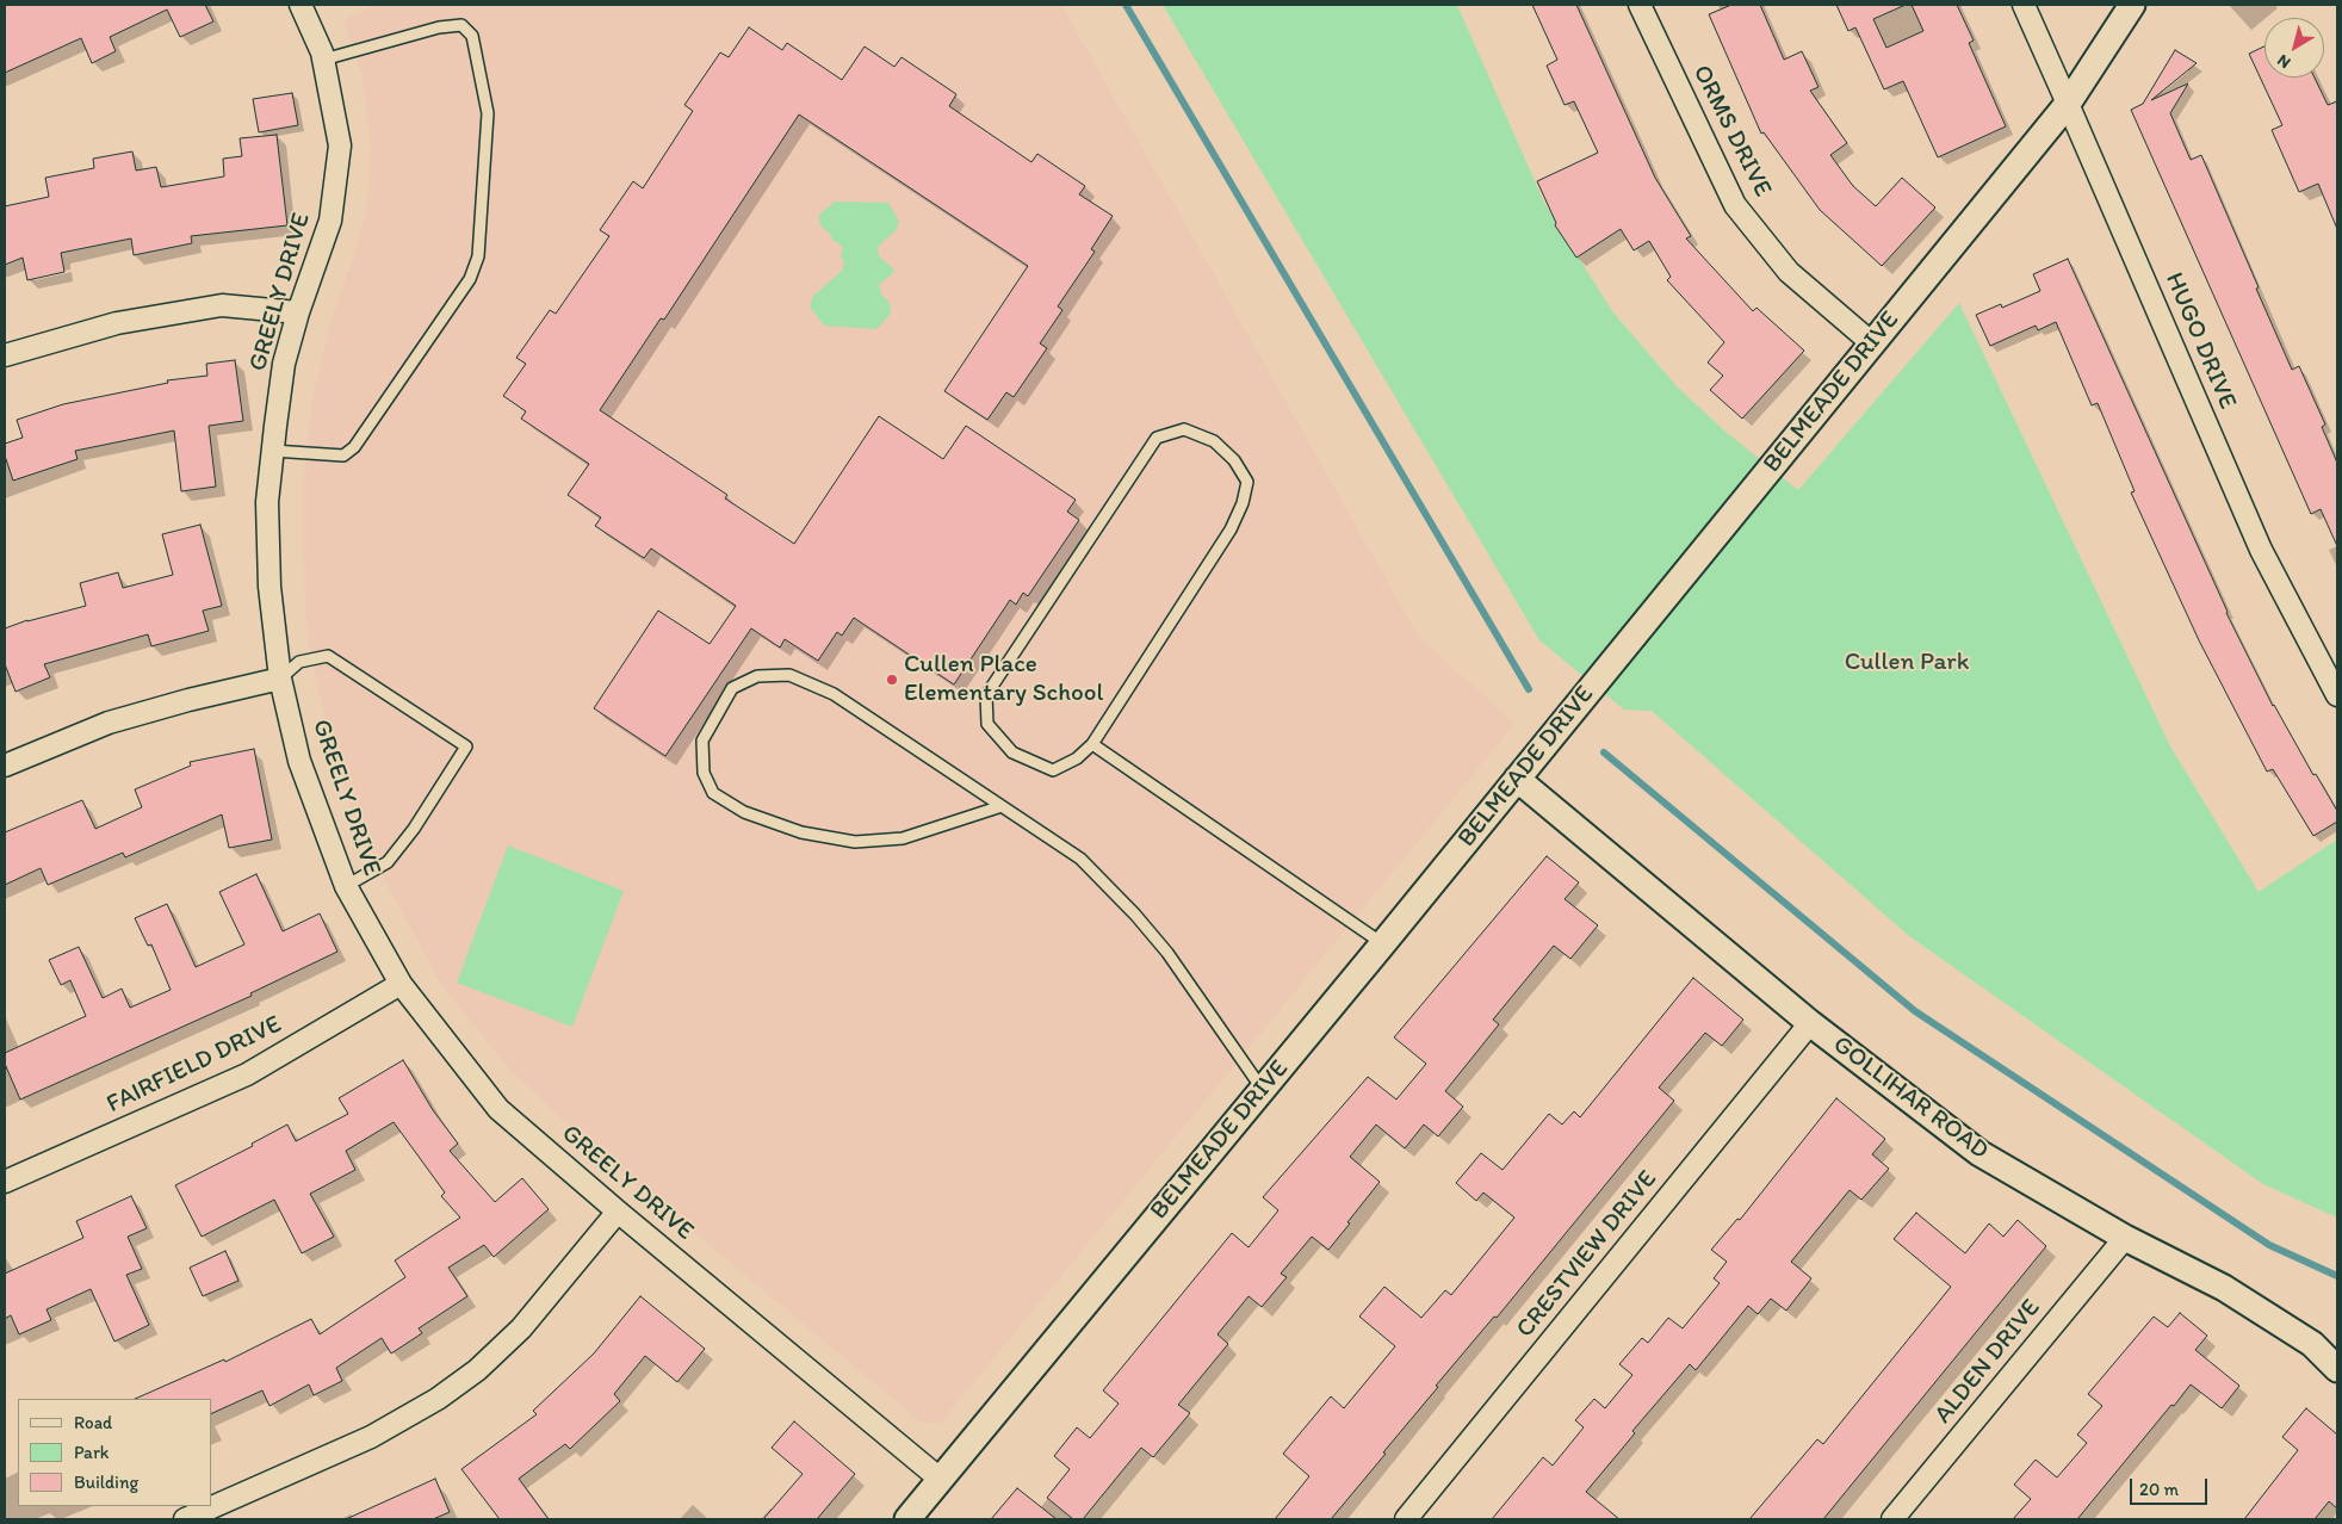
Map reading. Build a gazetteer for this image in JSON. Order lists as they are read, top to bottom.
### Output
{
  "streets": {
    "street": [
      "ORMS DRIVE",
      "GREELY DRIVE",
      "HUGO DRIVE",
      "BELMEADE DRIVE",
      "FAIRFIELD DRIVE",
      "GOLLIHAR ROAD",
      "CRESTVIEW DRIVE",
      "ALDEN DRIVE"
    ]
  },
  "crossings": [
    ["ORMS DRIVE", "BELMEADE DRIVE"],
    ["GREELY DRIVE", "BELMEADE DRIVE"],
    ["GREELY DRIVE", "FAIRFIELD DRIVE"],
    ["HUGO DRIVE", "BELMEADE DRIVE"],
    ["BELMEADE DRIVE", "GOLLIHAR ROAD"],
    ["GOLLIHAR ROAD", "CRESTVIEW DRIVE"],
    ["GOLLIHAR ROAD", "ALDEN DRIVE"]
  ],
  "parks": ["Cullen Park"],
  "places": ["Cullen Place Elementary School"],
  "legend": ["Road", "Park", "Building"],
  "scale_bar": "20 m",
  "north": "bottom left"
}
